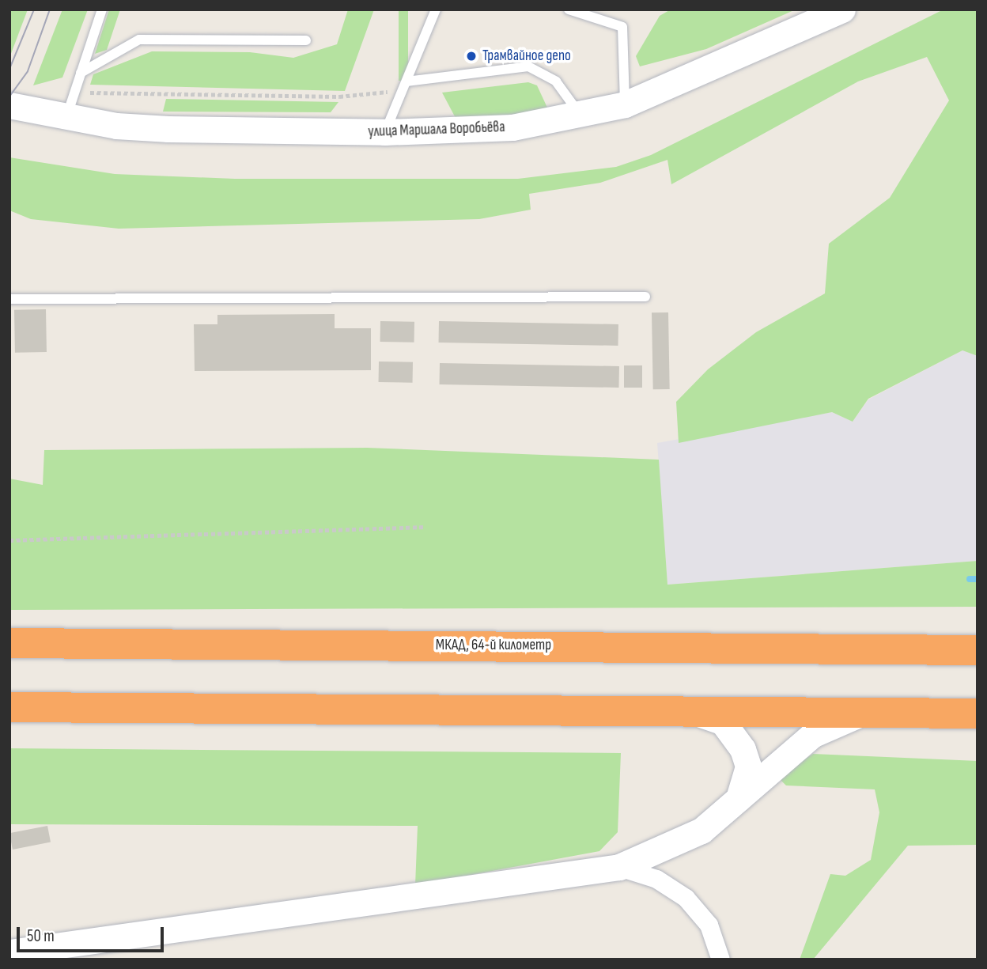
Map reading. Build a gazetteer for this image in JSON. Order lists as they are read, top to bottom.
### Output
{
  "streets": {
    "highway": ["МКАД, 64-й километр"],
    "street": ["улица Маршала Воробьёва"]
  },
  "places": ["Трамвайное депо"],
  "scale_bar": "50 m"
}
